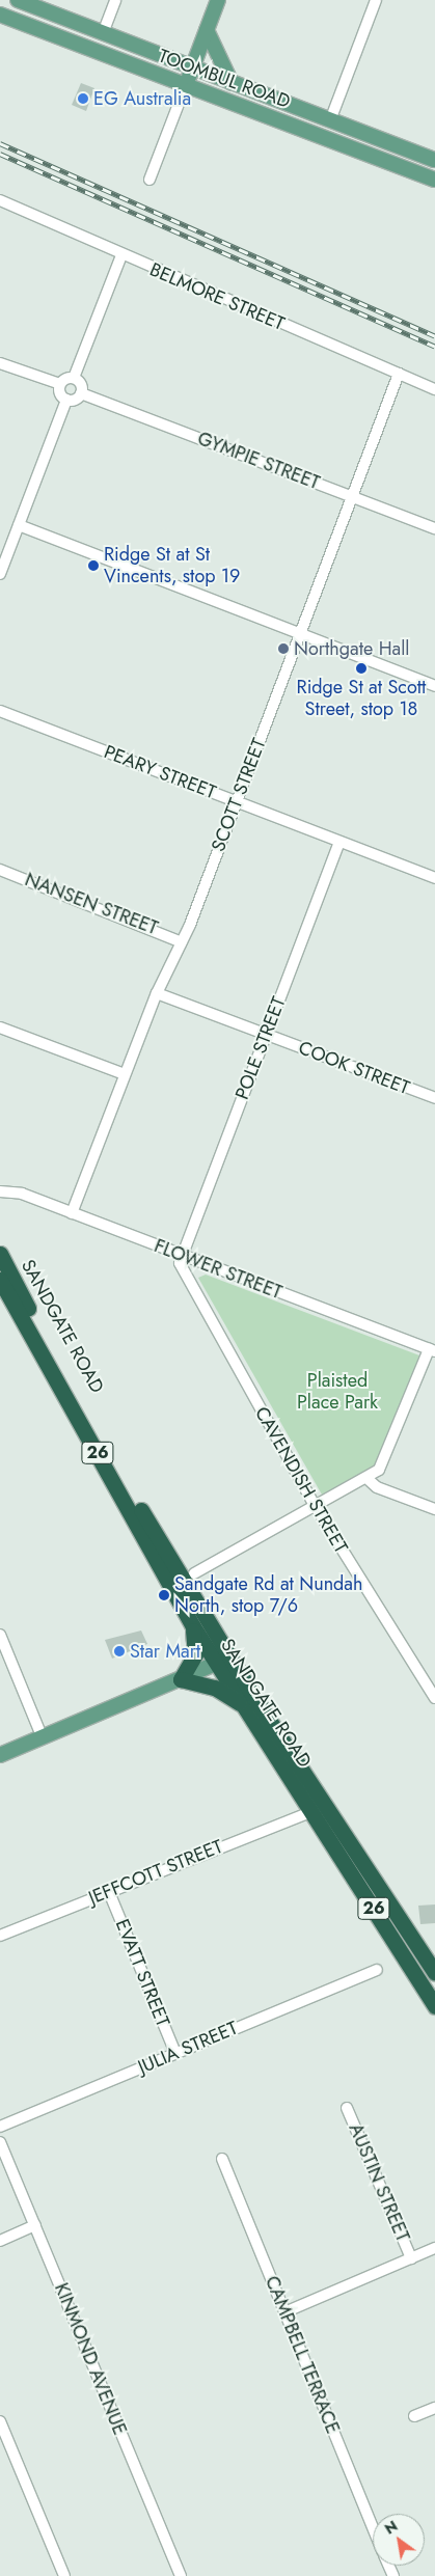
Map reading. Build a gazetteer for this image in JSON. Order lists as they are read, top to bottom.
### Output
{
  "streets": {
    "highway": ["SANDGATE ROAD", "26"],
    "main road": ["TOOMBUL ROAD"],
    "street": [
      "BELMORE STREET",
      "GYMPIE STREET",
      "PEARY STREET",
      "SCOTT STREET",
      "NANSEN STREET",
      "POLE STREET",
      "COOK STREET",
      "FLOWER STREET",
      "CAVENDISH STREET",
      "JEFFCOTT STREET",
      "EVATT STREET",
      "JULIA STREET",
      "AUSTIN STREET",
      "CAMPBELL TERRACE",
      "KINMOND AVENUE"
    ]
  },
  "crossings": [
    ["BELMORE STREET", "SCOTT STREET"],
    ["GYMPIE STREET", "SCOTT STREET"],
    ["PEARY STREET", "SCOTT STREET"],
    ["PEARY STREET", "POLE STREET"],
    ["SCOTT STREET", "NANSEN STREET"],
    ["SCOTT STREET", "COOK STREET"],
    ["SCOTT STREET", "FLOWER STREET"],
    ["POLE STREET", "COOK STREET"],
    ["POLE STREET", "FLOWER STREET"],
    ["POLE STREET", "CAVENDISH STREET"],
    ["FLOWER STREET", "CAVENDISH STREET"],
    ["SANDGATE ROAD", "JEFFCOTT STREET"],
    ["JEFFCOTT STREET", "EVATT STREET"],
    ["EVATT STREET", "JULIA STREET"]
  ],
  "parks": ["Plaisted Place Park"],
  "places": [
    "EG Australia",
    "Ridge St at St Vincents, stop 19",
    "Northgate Hall",
    "Ridge St at Scott Street, stop 18",
    "Sandgate Rd at Nundah North, stop 7/6",
    "Star Mart"
  ],
  "north": "top left"
}
